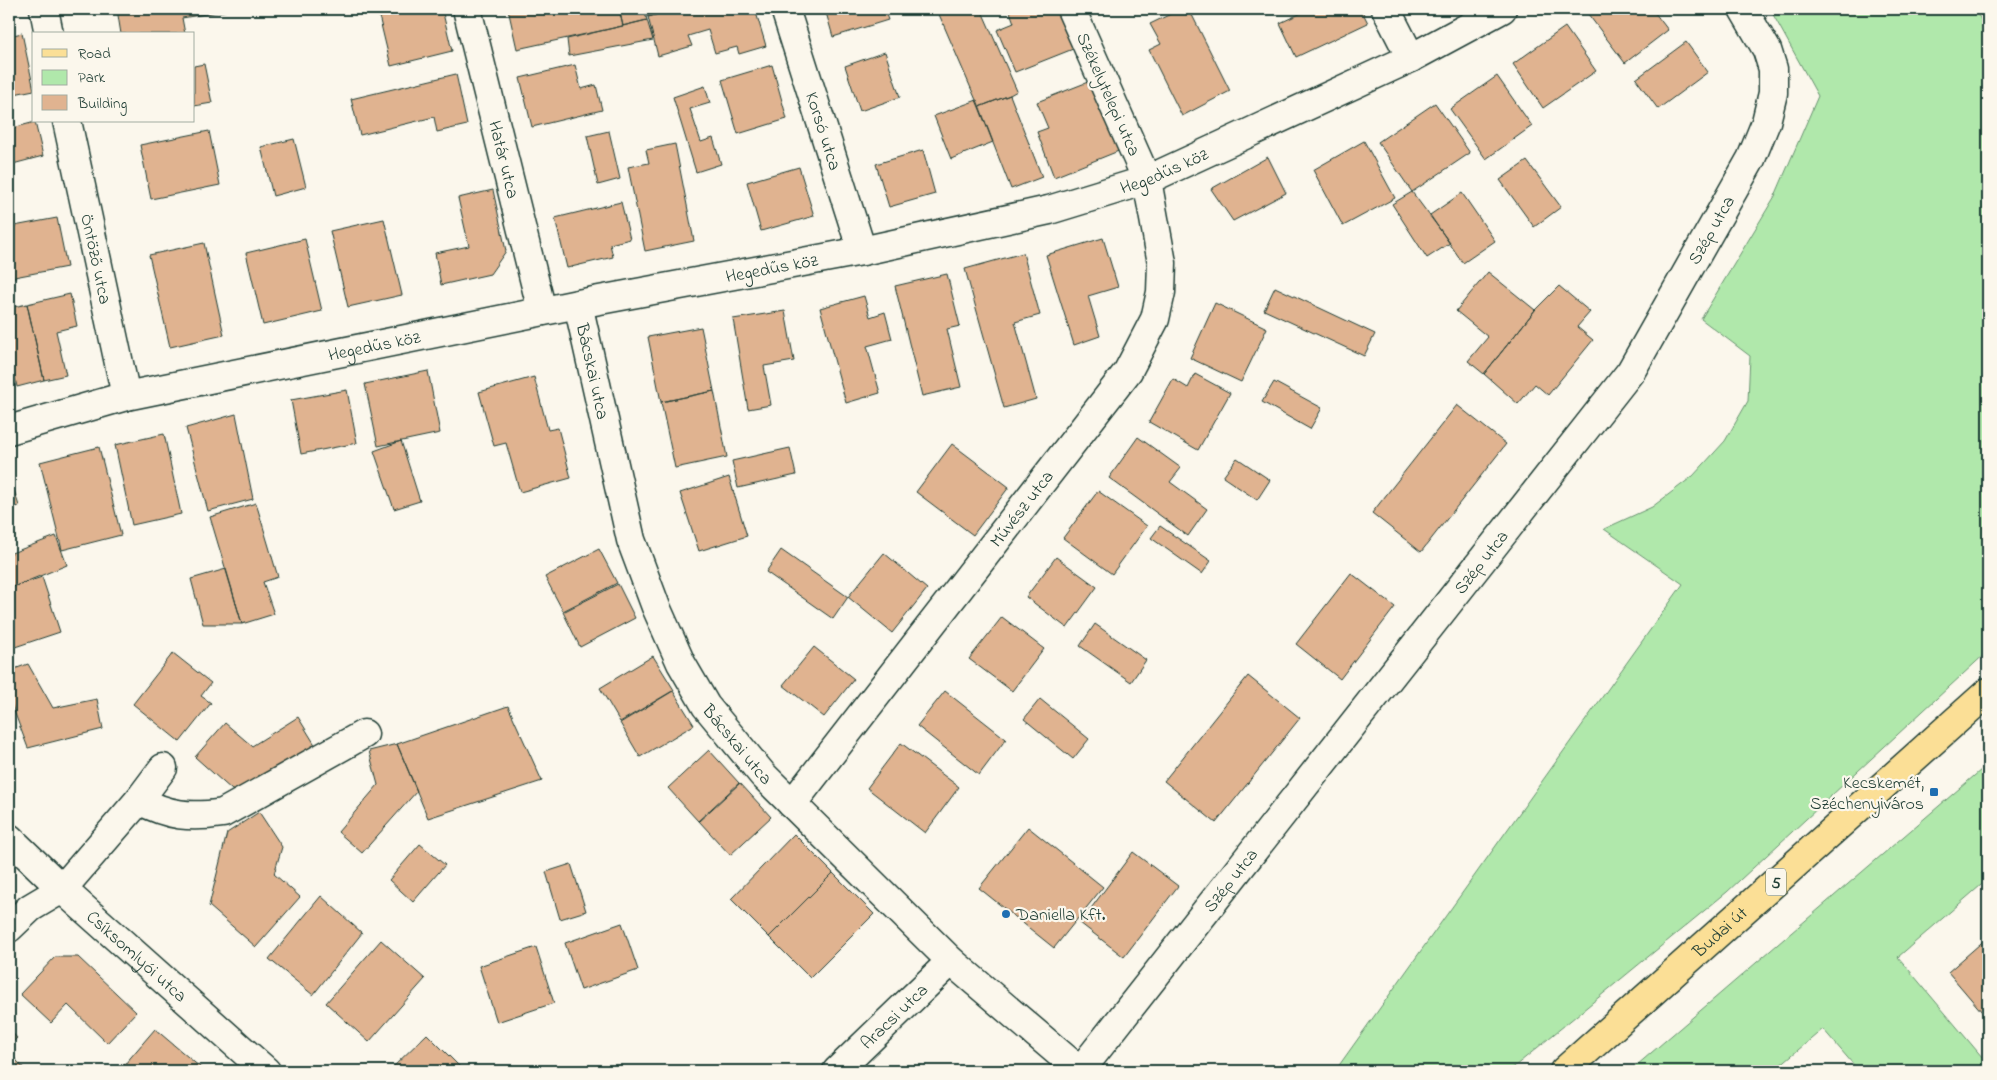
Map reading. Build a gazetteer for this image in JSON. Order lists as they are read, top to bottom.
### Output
{
  "streets": {
    "main road": ["5", "Budai út"],
    "street": [
      "Székelytelepi utca",
      "Korsó utca",
      "Határ utca",
      "Hegedűs köz",
      "Szép utca",
      "Öntöző utca",
      "Bácskai utca",
      "Művész utca",
      "Csíksomlyói utca",
      "Aracsi utca"
    ]
  },
  "crossings": [
    ["Székelytelepi utca", "Hegedűs köz"],
    ["Székelytelepi utca", "Művész utca"],
    ["Korsó utca", "Hegedűs köz"],
    ["Határ utca", "Hegedűs köz"],
    ["Hegedűs köz", "Öntöző utca"],
    ["Hegedűs köz", "Bácskai utca"],
    ["Hegedűs köz", "Művész utca"],
    ["Szép utca", "Bácskai utca"],
    ["Bácskai utca", "Művész utca"],
    ["Bácskai utca", "Aracsi utca"]
  ],
  "places": {
    "transit": ["Kecskemét, Széchenyiváros"],
    "other": ["Daniella Kft."]
  },
  "legend": ["Road", "Park", "Building"]
}
